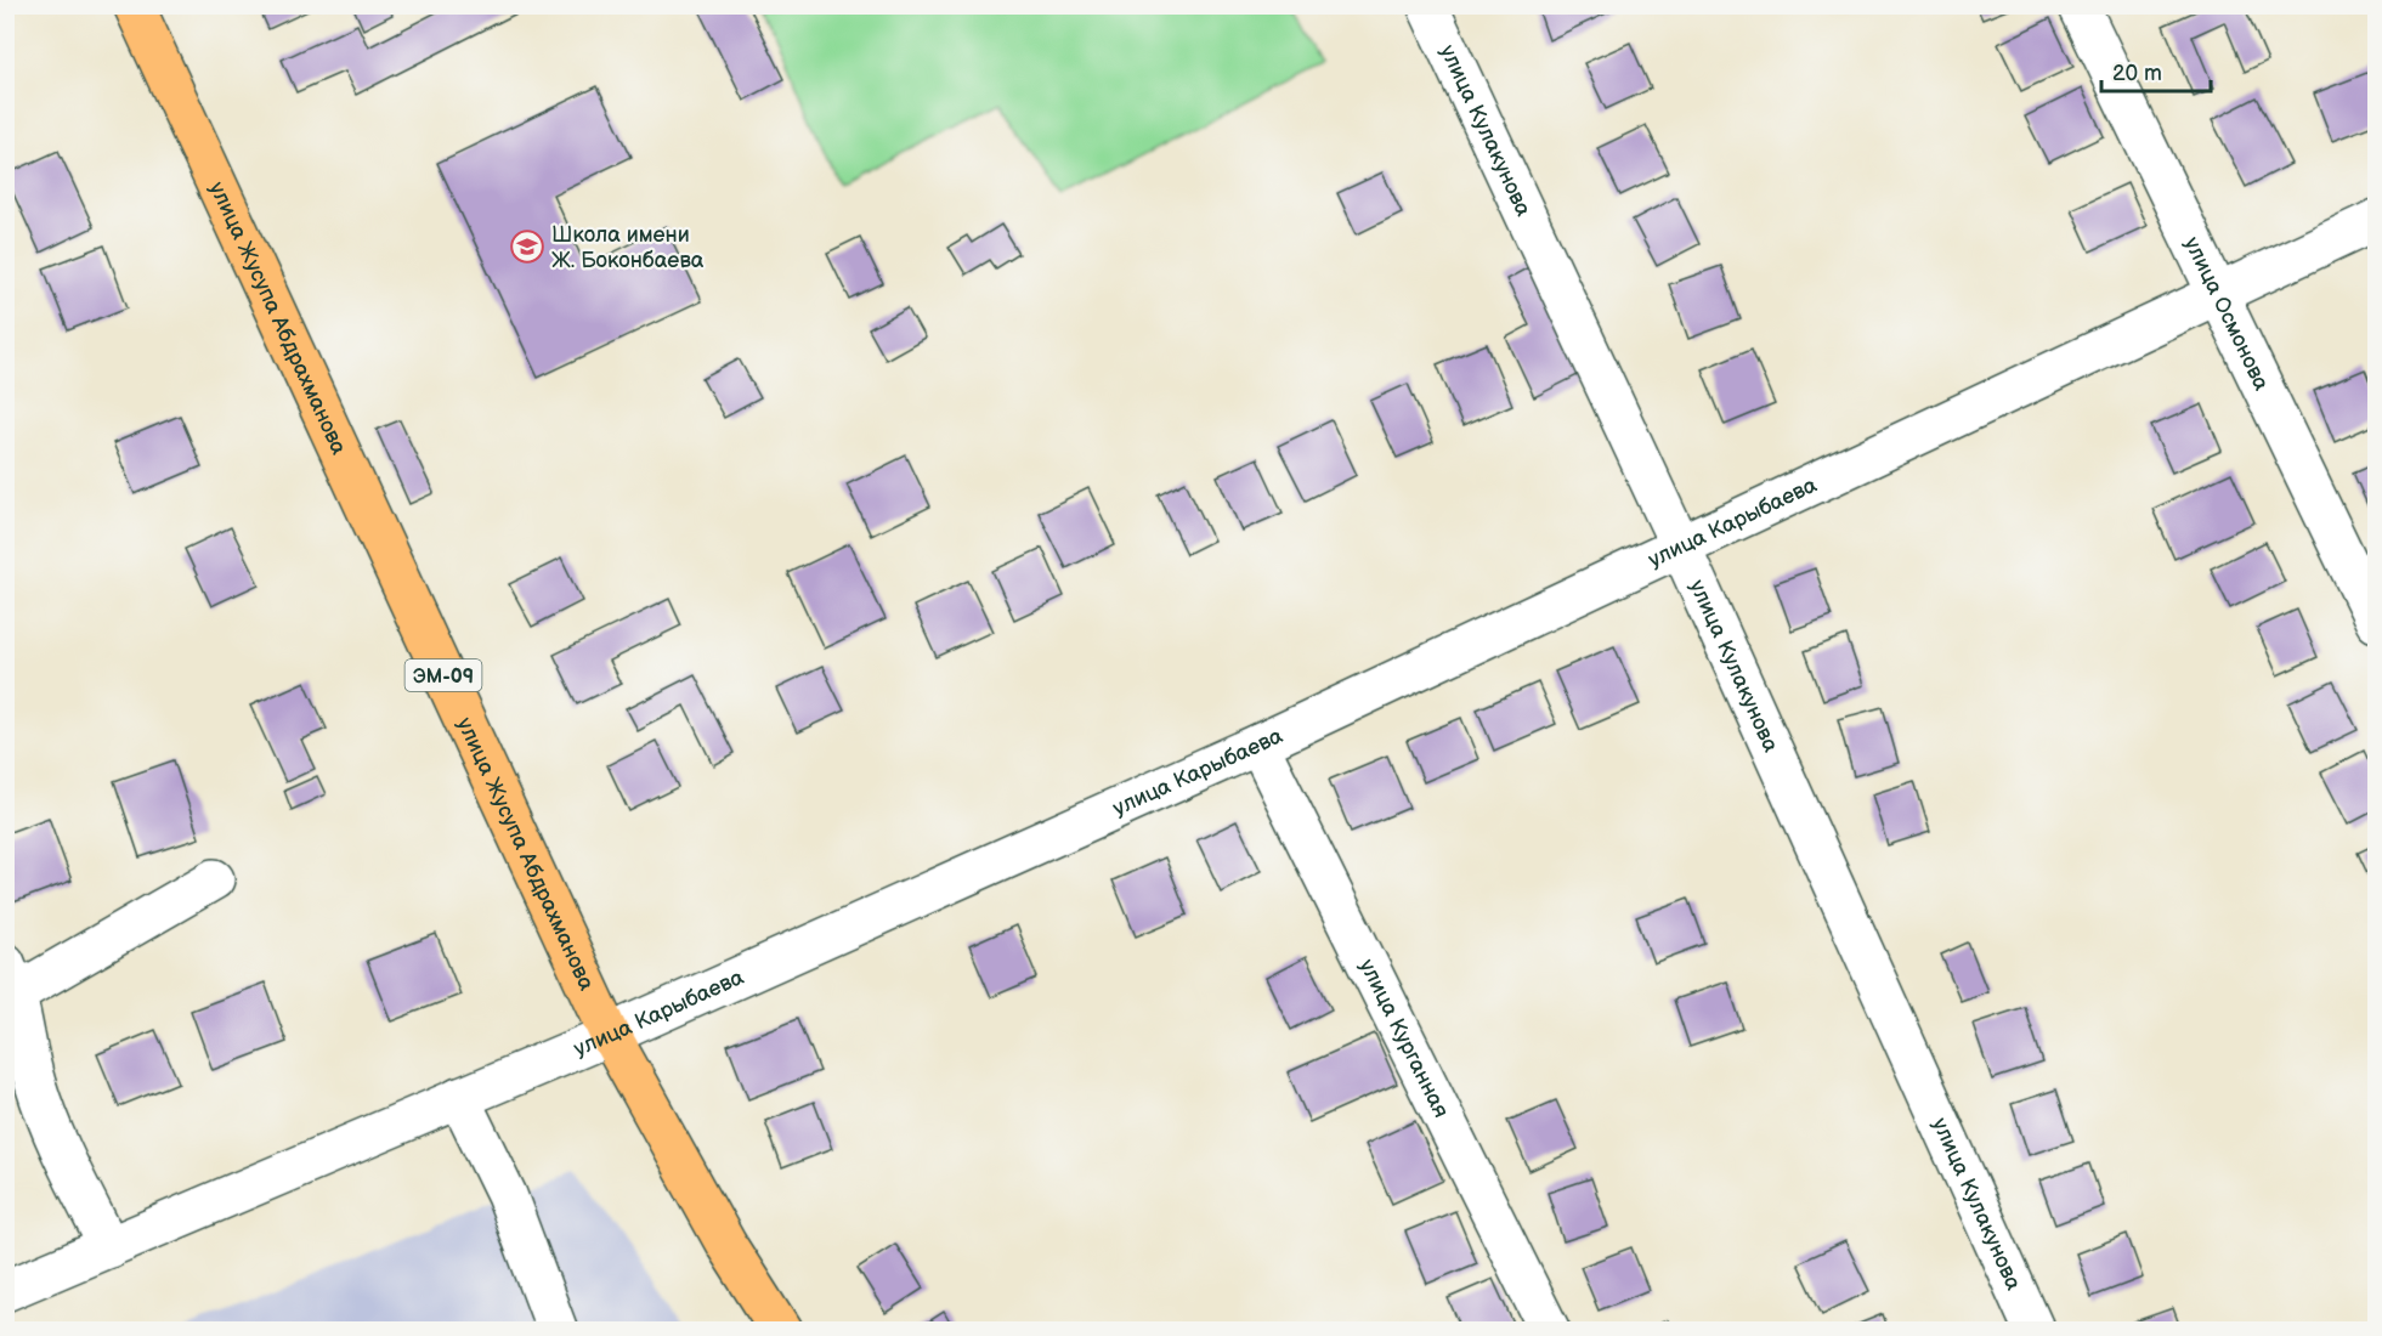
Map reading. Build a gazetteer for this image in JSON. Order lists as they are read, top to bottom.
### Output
{
  "streets": {
    "highway": ["улица Жусупа Абдрахманова", "ЭМ-09"],
    "street": [
      "улица Кулакунова",
      "улица Осмонова",
      "улица Карыбаева",
      "улица Курганная"
    ]
  },
  "crossings": [
    ["улица Кулакунова", "улица Карыбаева"],
    ["улица Осмонова", "улица Карыбаева"],
    ["улица Жусупа Абдрахманова", "улица Карыбаева"],
    ["улица Карыбаева", "улица Курганная"]
  ],
  "places": {
    "school or university": ["Школа имени Ж. Боконбаева"]
  },
  "scale_bar": "20 m"
}
